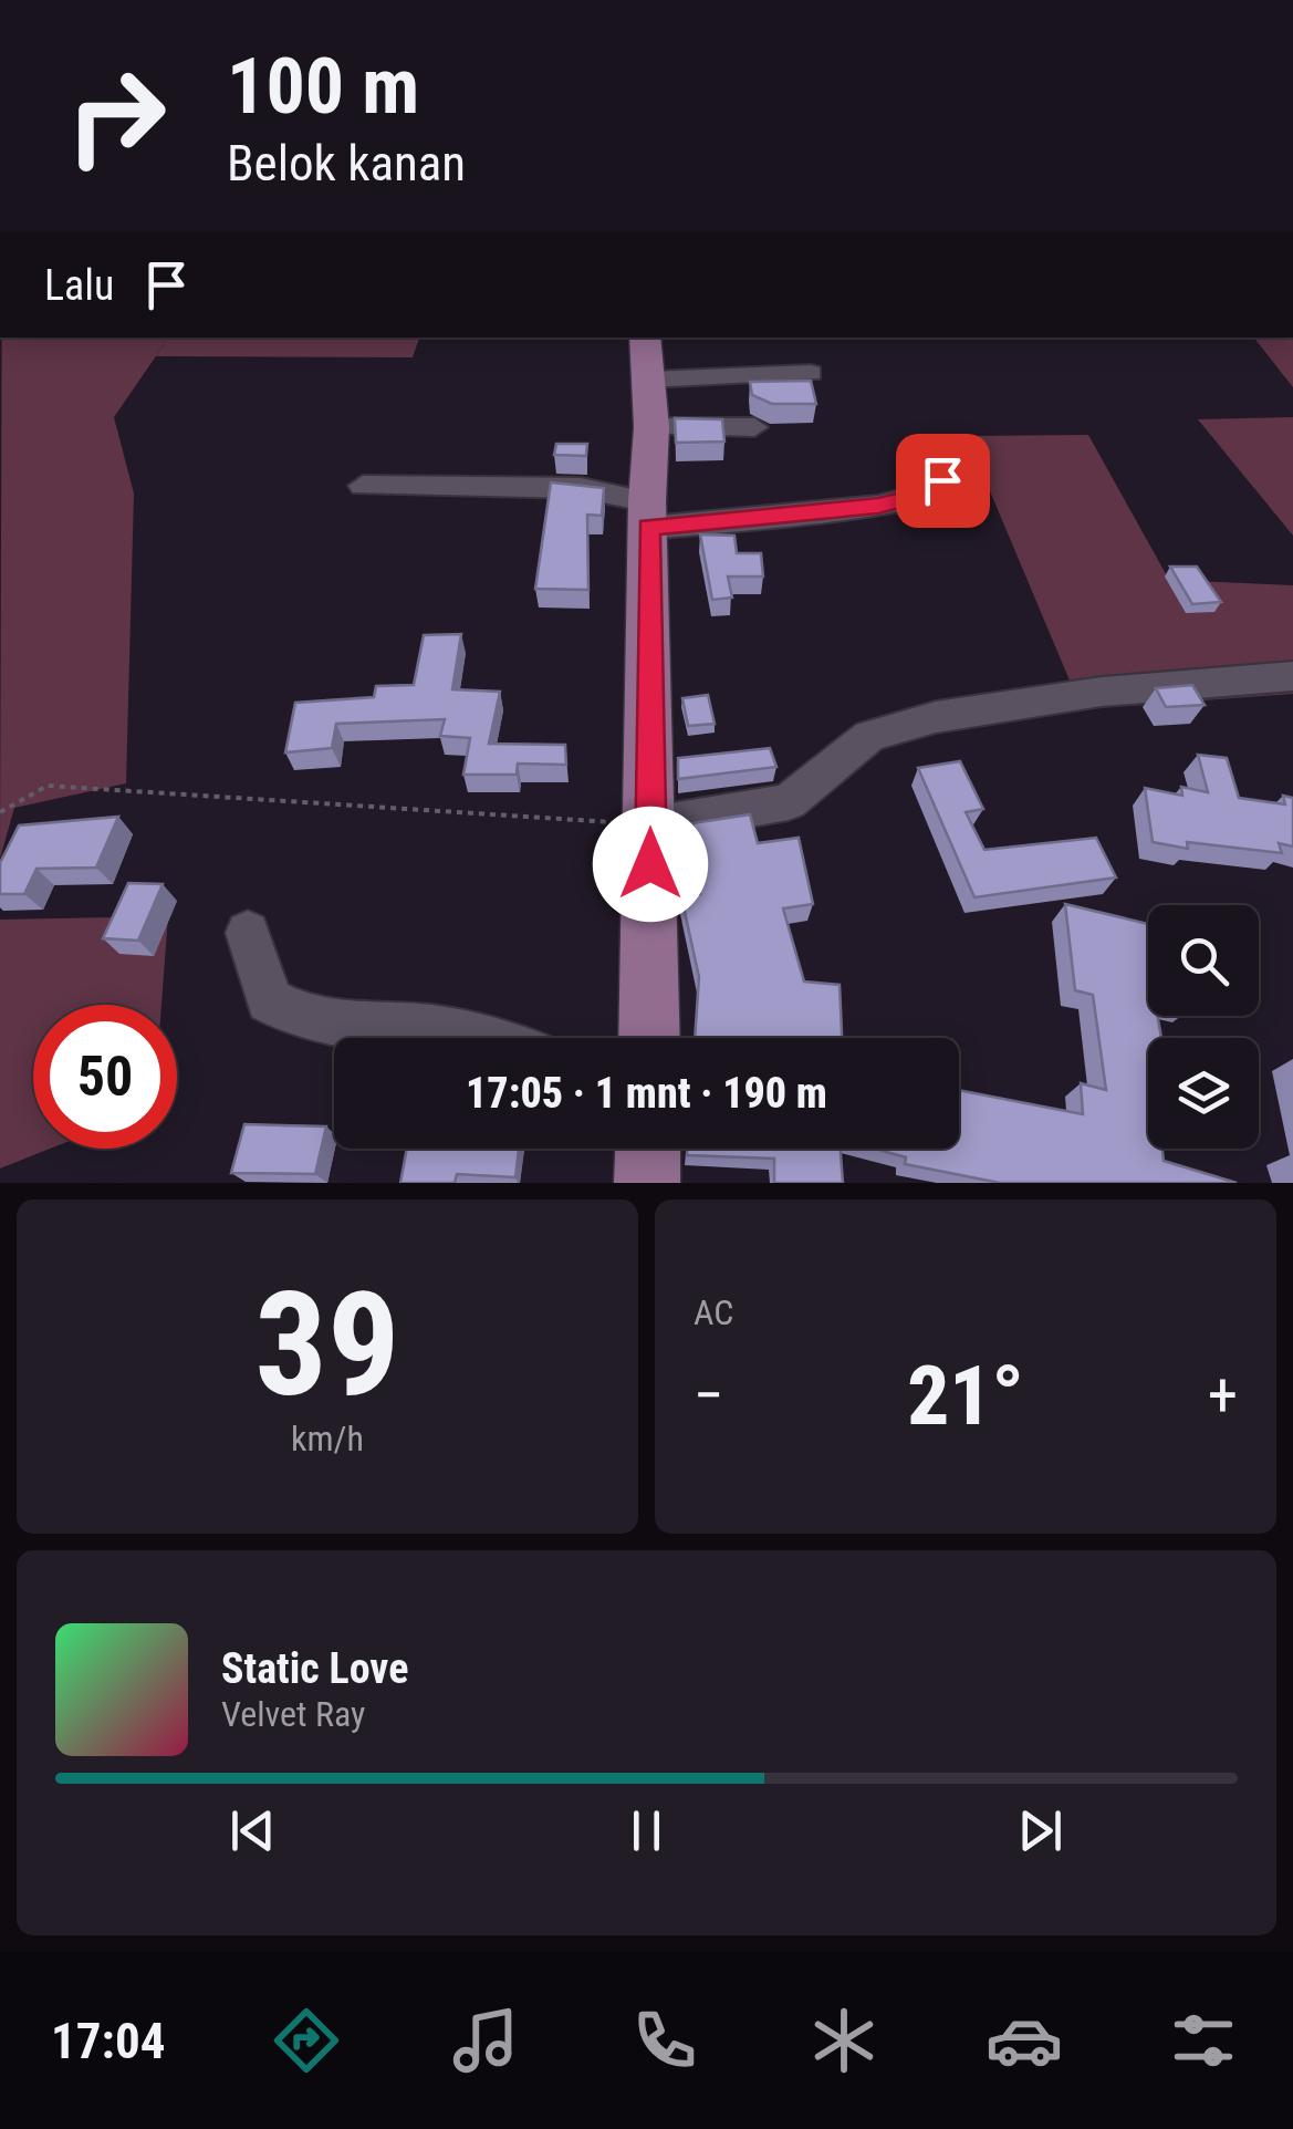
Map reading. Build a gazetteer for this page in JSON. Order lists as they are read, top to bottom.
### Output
{
  "page": {
    "turn": ["100 m", "Belok kanan"],
    "then": "Lalu",
    "limit": "50",
    "trip": "17:05 · 1 mnt · 190 m",
    "tile": [
      ["39", "km/h"],
      "AC"
    ],
    "heat": ["−", "21°", "+"],
    "song": ["Static Love", "Velvet Ray"],
    "tabs": "17:04"
  }
}
